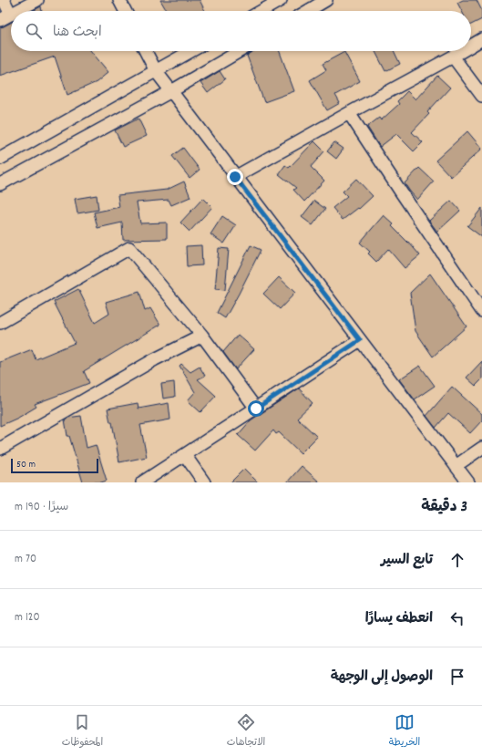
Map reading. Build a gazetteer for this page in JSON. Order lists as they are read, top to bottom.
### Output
{
  "scale_bar": "50 m",
  "page": {
    "search": "ابحث هنا",
    "scale": "50 m",
    "heading": ["3 دقيقة", "سيرًا · 190 m"],
    "list": [
      ["تابع السير", "70 m"],
      ["انعطف يسارًا", "120 m"],
      "الوصول إلى الوجهة"
    ],
    "nav": ["الخريطة", "الاتجاهات", "المحفوظات"]
  }
}
